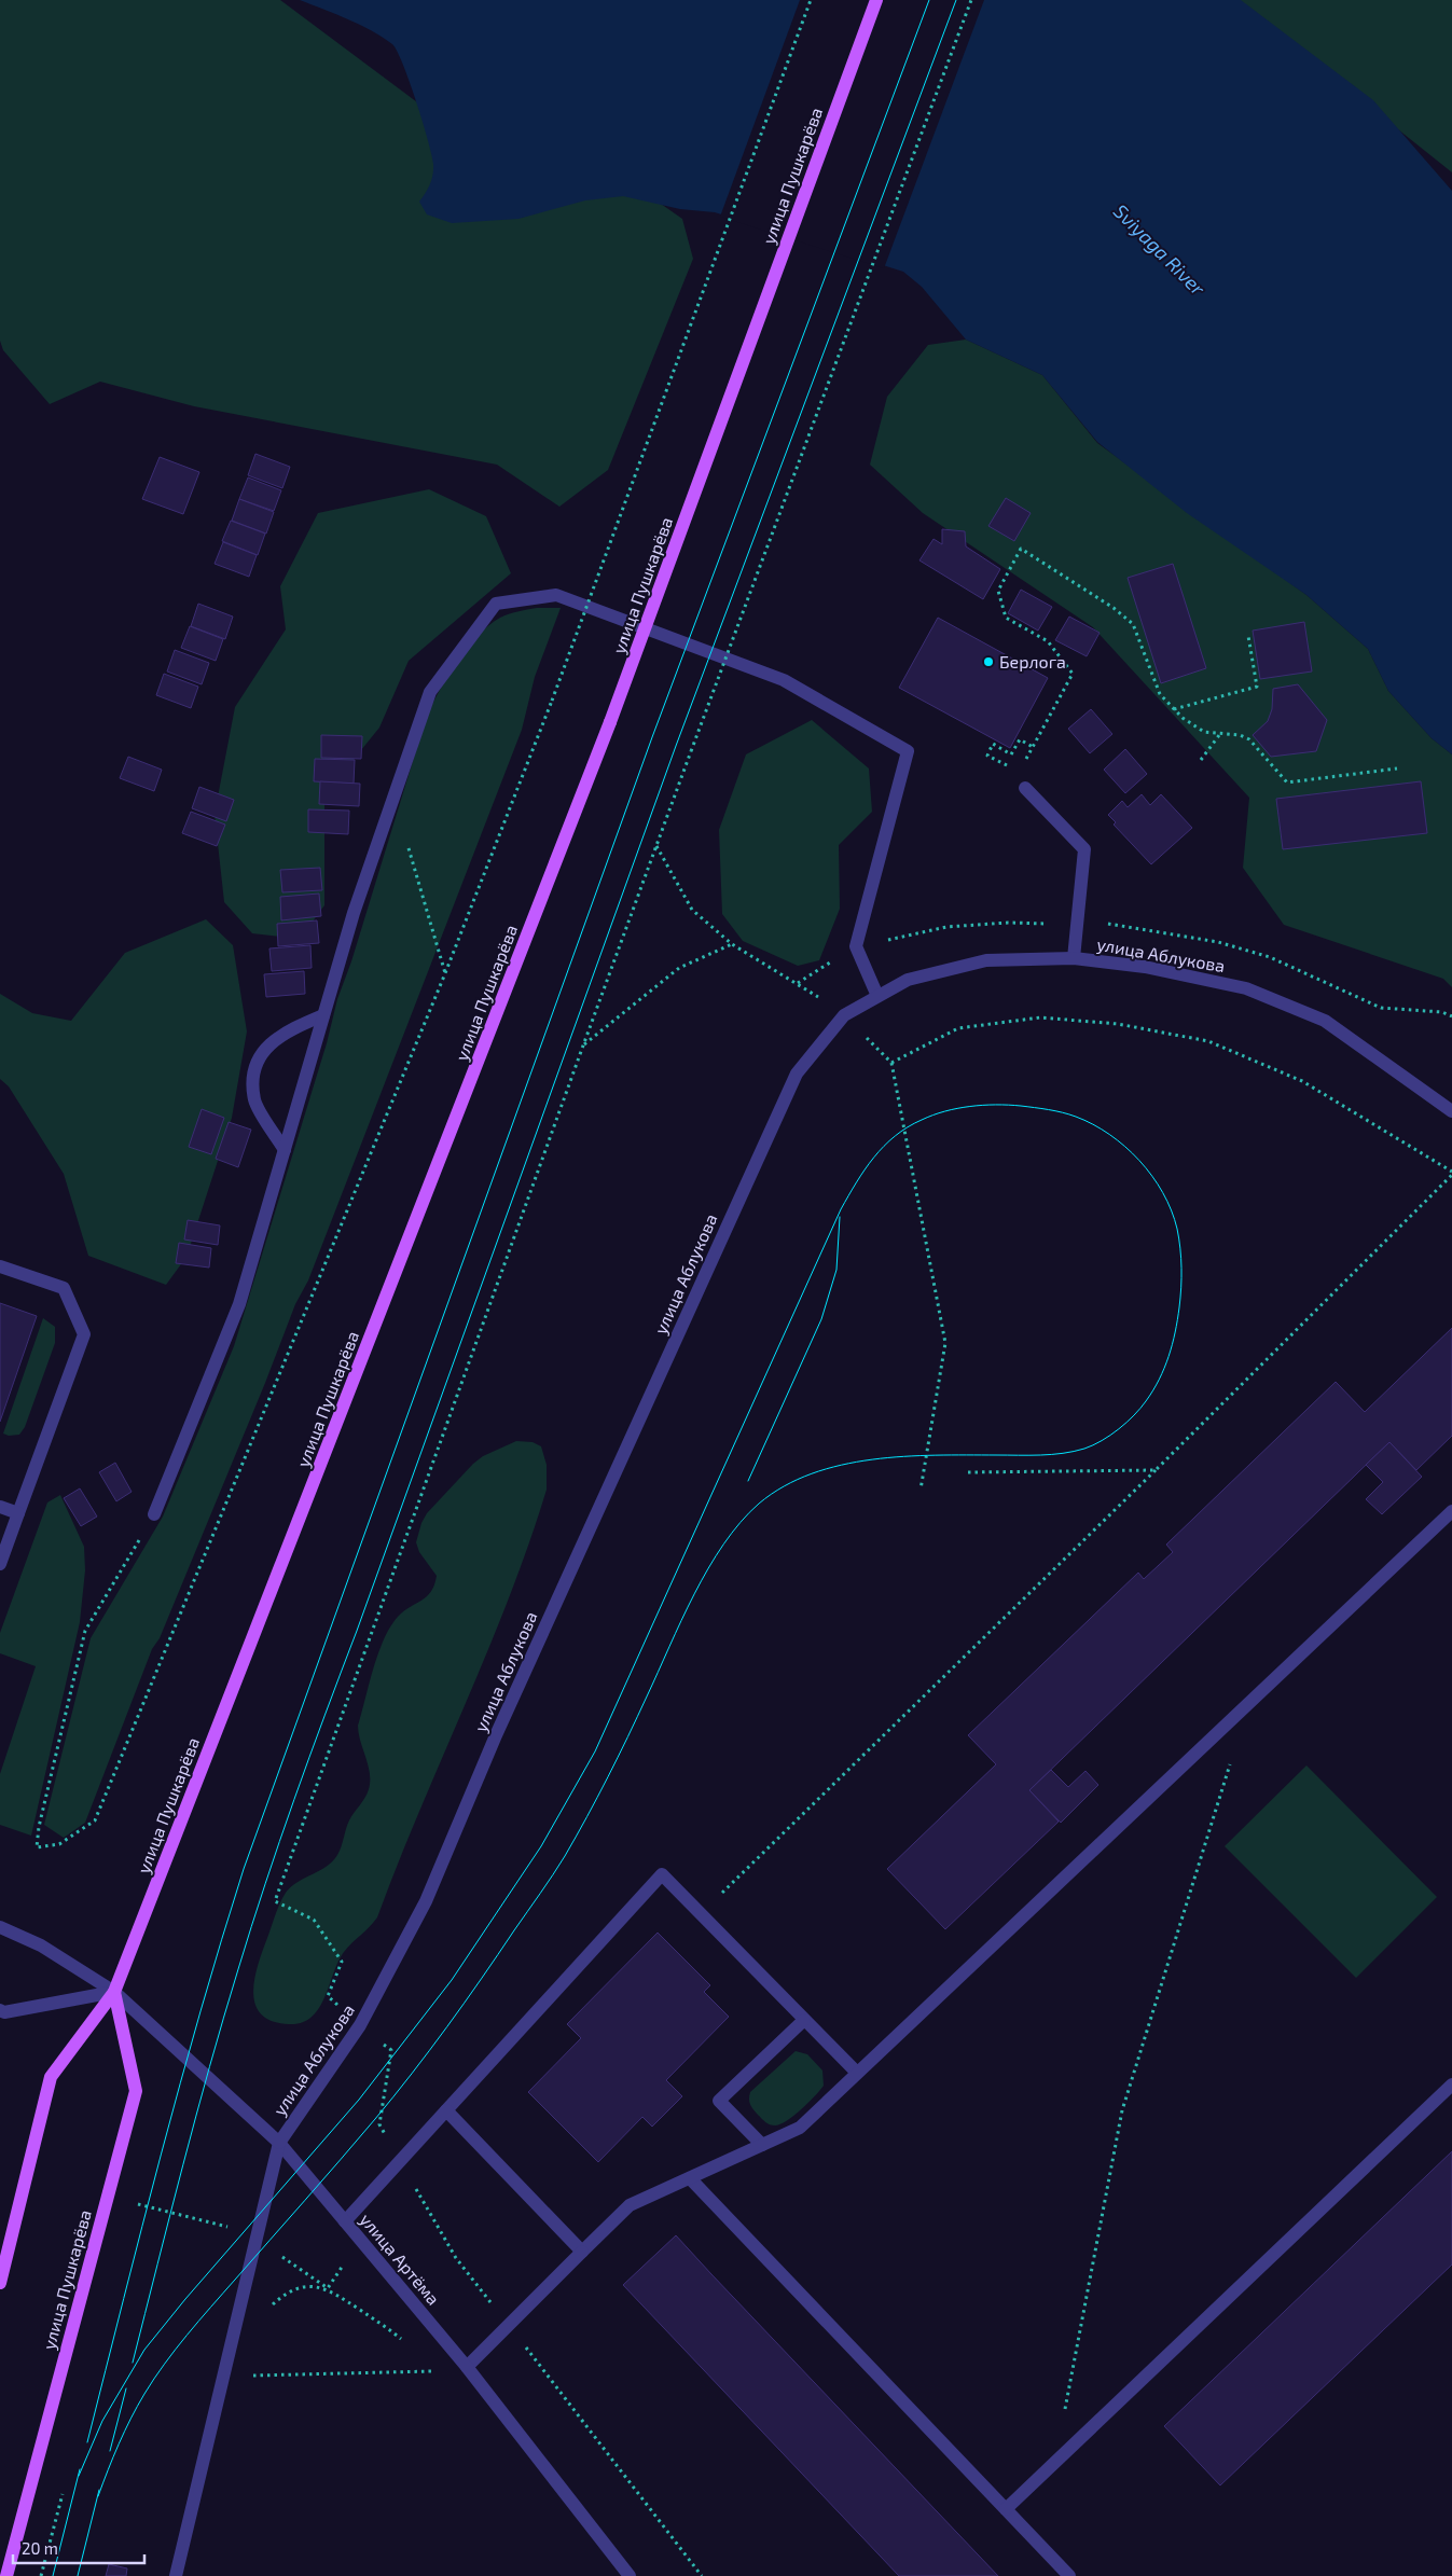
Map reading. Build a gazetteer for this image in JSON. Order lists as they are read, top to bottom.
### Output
{
  "streets": {
    "main road": ["улица Пушкарёва"],
    "street": ["улица Аблукова", "улица Артёма"]
  },
  "crossings": [
    ["улица Пушкарёва", "улица Артёма"],
    ["улица Аблукова", "улица Артёма"]
  ],
  "water": ["Sviyaga River"],
  "places": ["Берлога"],
  "scale_bar": "20 m"
}
